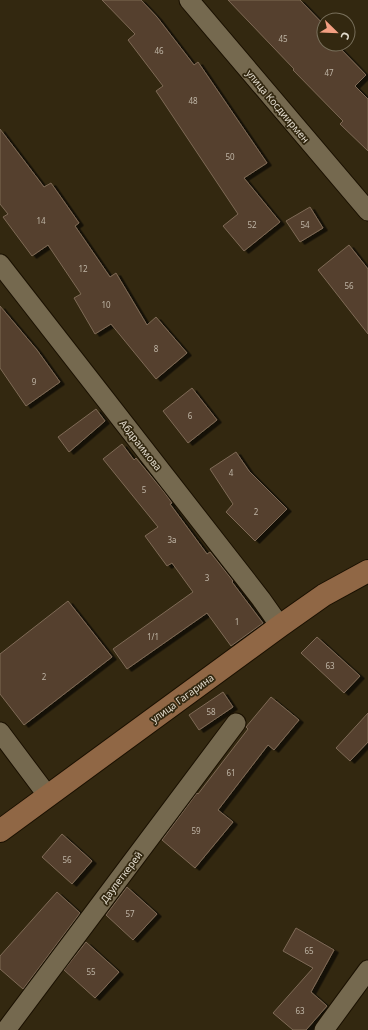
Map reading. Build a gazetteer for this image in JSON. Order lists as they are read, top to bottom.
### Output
{
  "streets": {
    "main road": ["улица Гагарина"],
    "street": ["улица Косдиирмен", "Абдраимова", "Даулеткерей"]
  },
  "crossings": [
    ["Абдраимова", "улица Гагарина"]
  ],
  "house_numbers": [
    "45",
    "46",
    "47",
    "48",
    "50",
    "14",
    "52",
    "54",
    "12",
    "56",
    "10",
    "8",
    "9",
    "6",
    "4",
    "5",
    "2",
    "3а",
    "3",
    "1",
    "1/1",
    "63",
    "2",
    "58",
    "61",
    "59",
    "56",
    "57",
    "65",
    "55",
    "63"
  ],
  "north": "bottom right"
}
